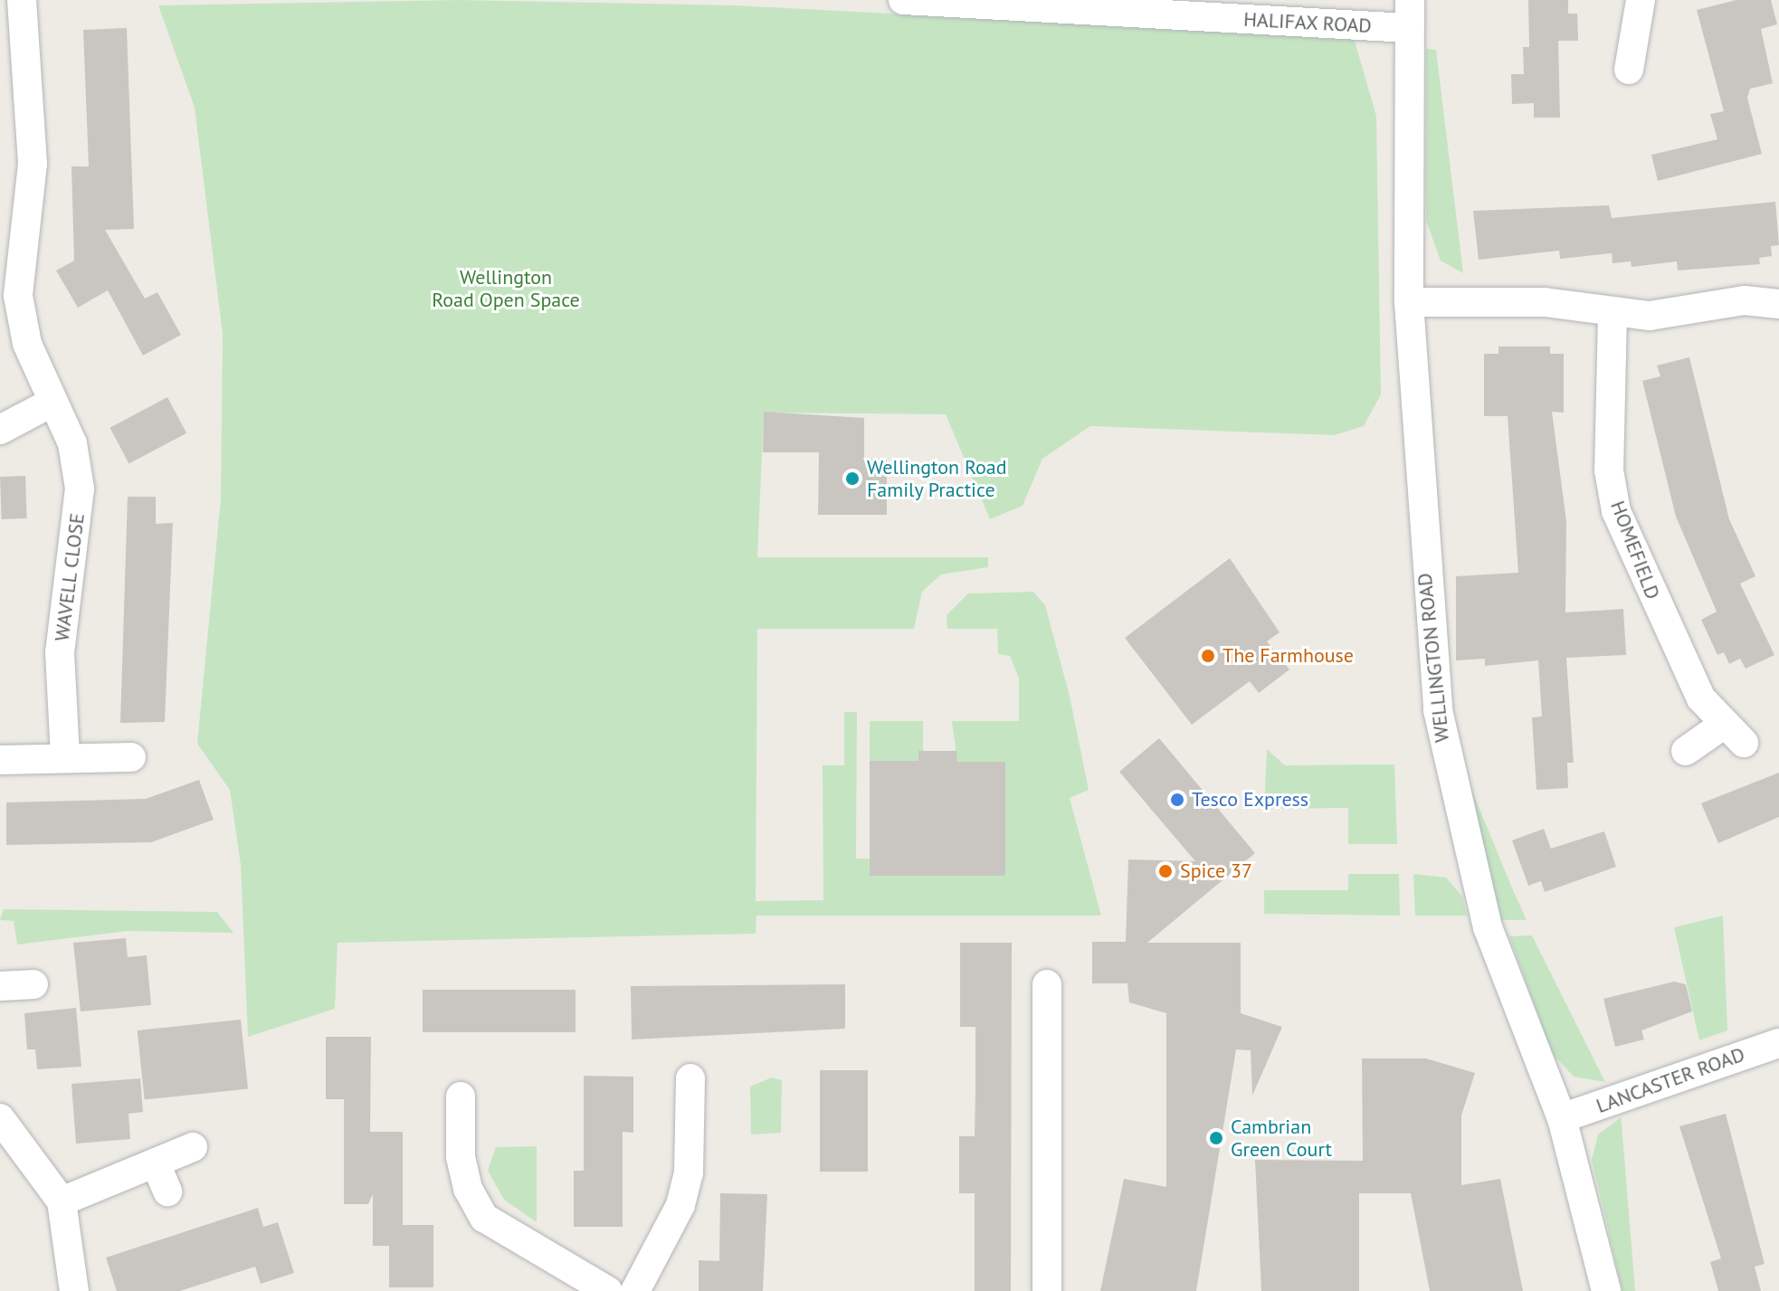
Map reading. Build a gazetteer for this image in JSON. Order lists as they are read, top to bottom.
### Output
{
  "streets": {
    "street": [
      "HALIFAX ROAD",
      "HOMEFIELD",
      "WAVELL CLOSE",
      "WELLINGTON ROAD",
      "LANCASTER ROAD"
    ]
  },
  "crossings": [
    ["HALIFAX ROAD", "WELLINGTON ROAD"],
    ["WELLINGTON ROAD", "LANCASTER ROAD"]
  ],
  "parks": ["Wellington Road Open Space"],
  "places": [
    "Wellington Road Family Practice",
    "The Farmhouse",
    "Tesco Express",
    "Spice 37",
    "Cambrian Green Court"
  ]
}
